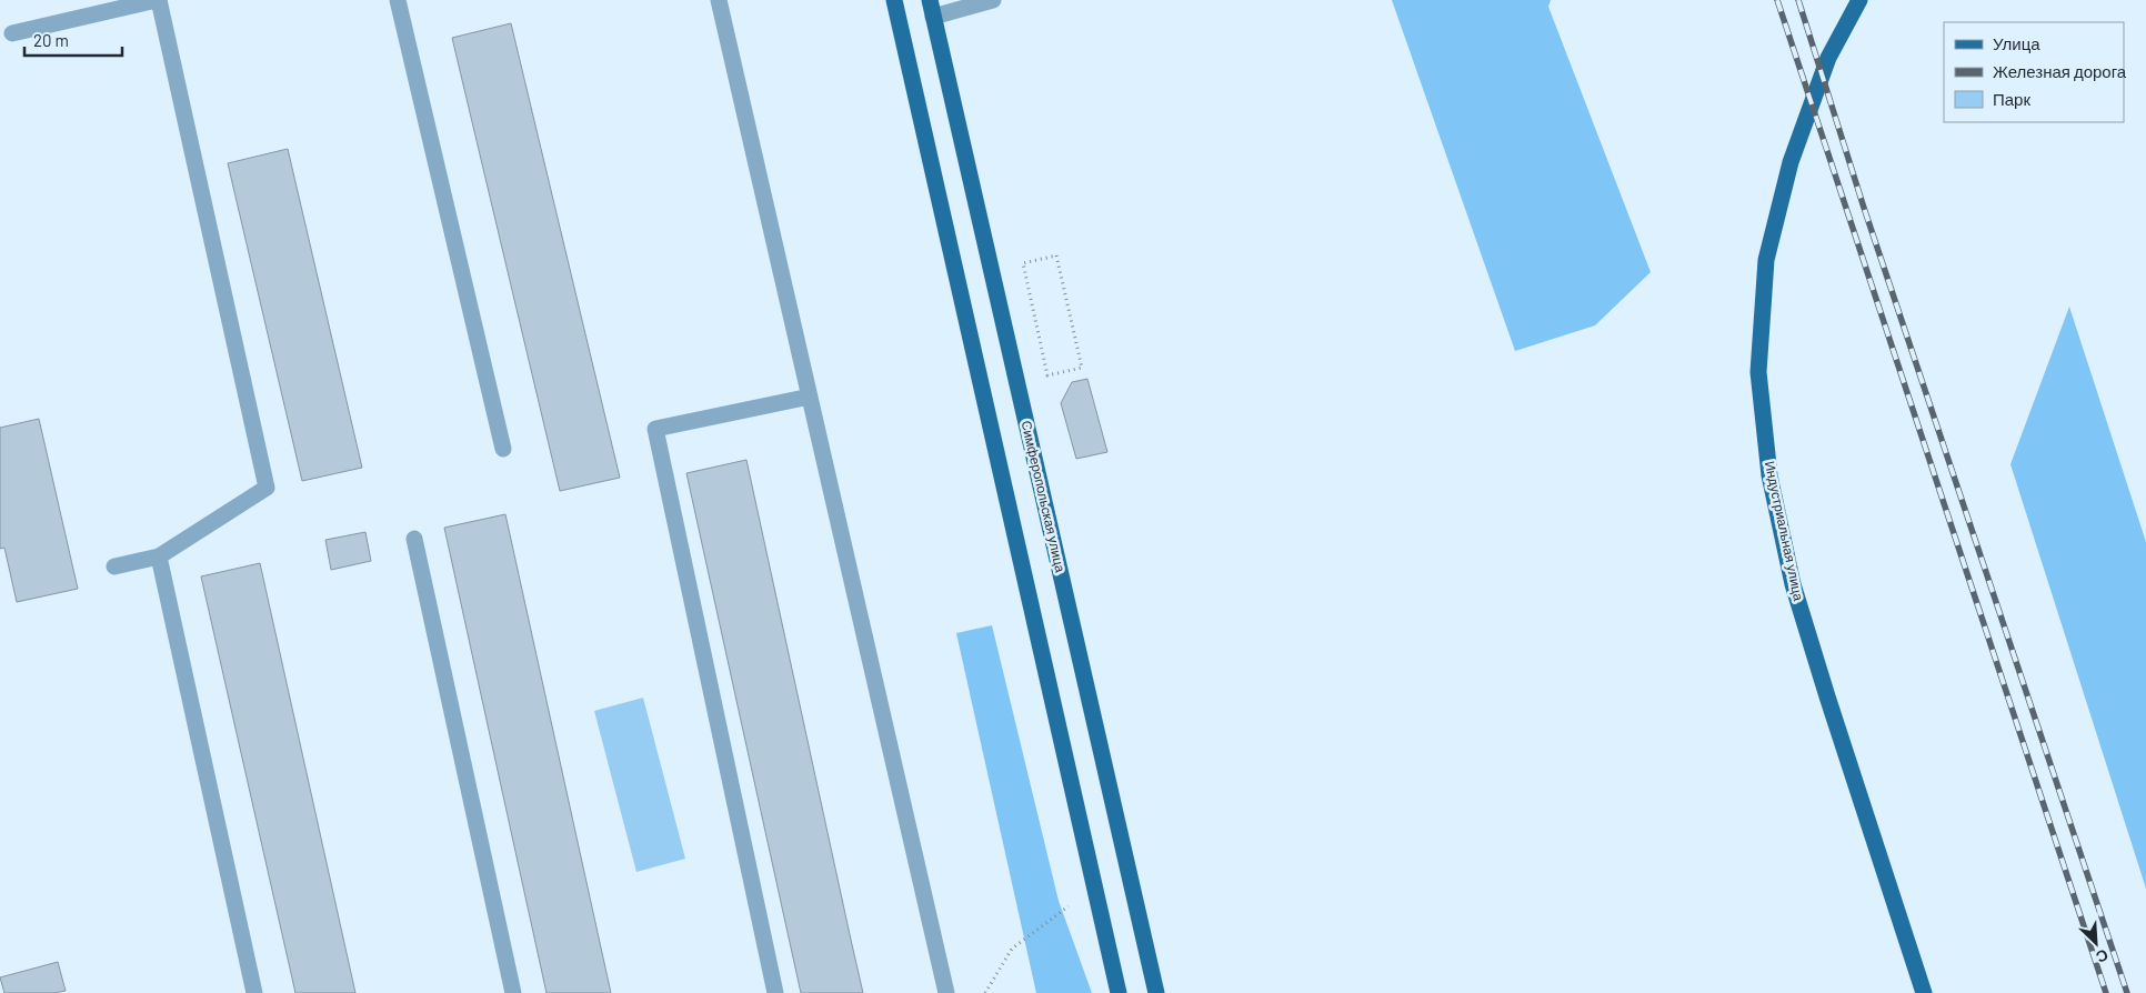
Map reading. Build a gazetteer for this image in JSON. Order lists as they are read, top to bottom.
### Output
{
  "streets": {
    "main road": ["Симферопольская улица", "Индустриальная улица"]
  },
  "legend": ["Улица", "Железная дорога", "Парк"],
  "scale_bar": "20 m",
  "north": "bottom right"
}
